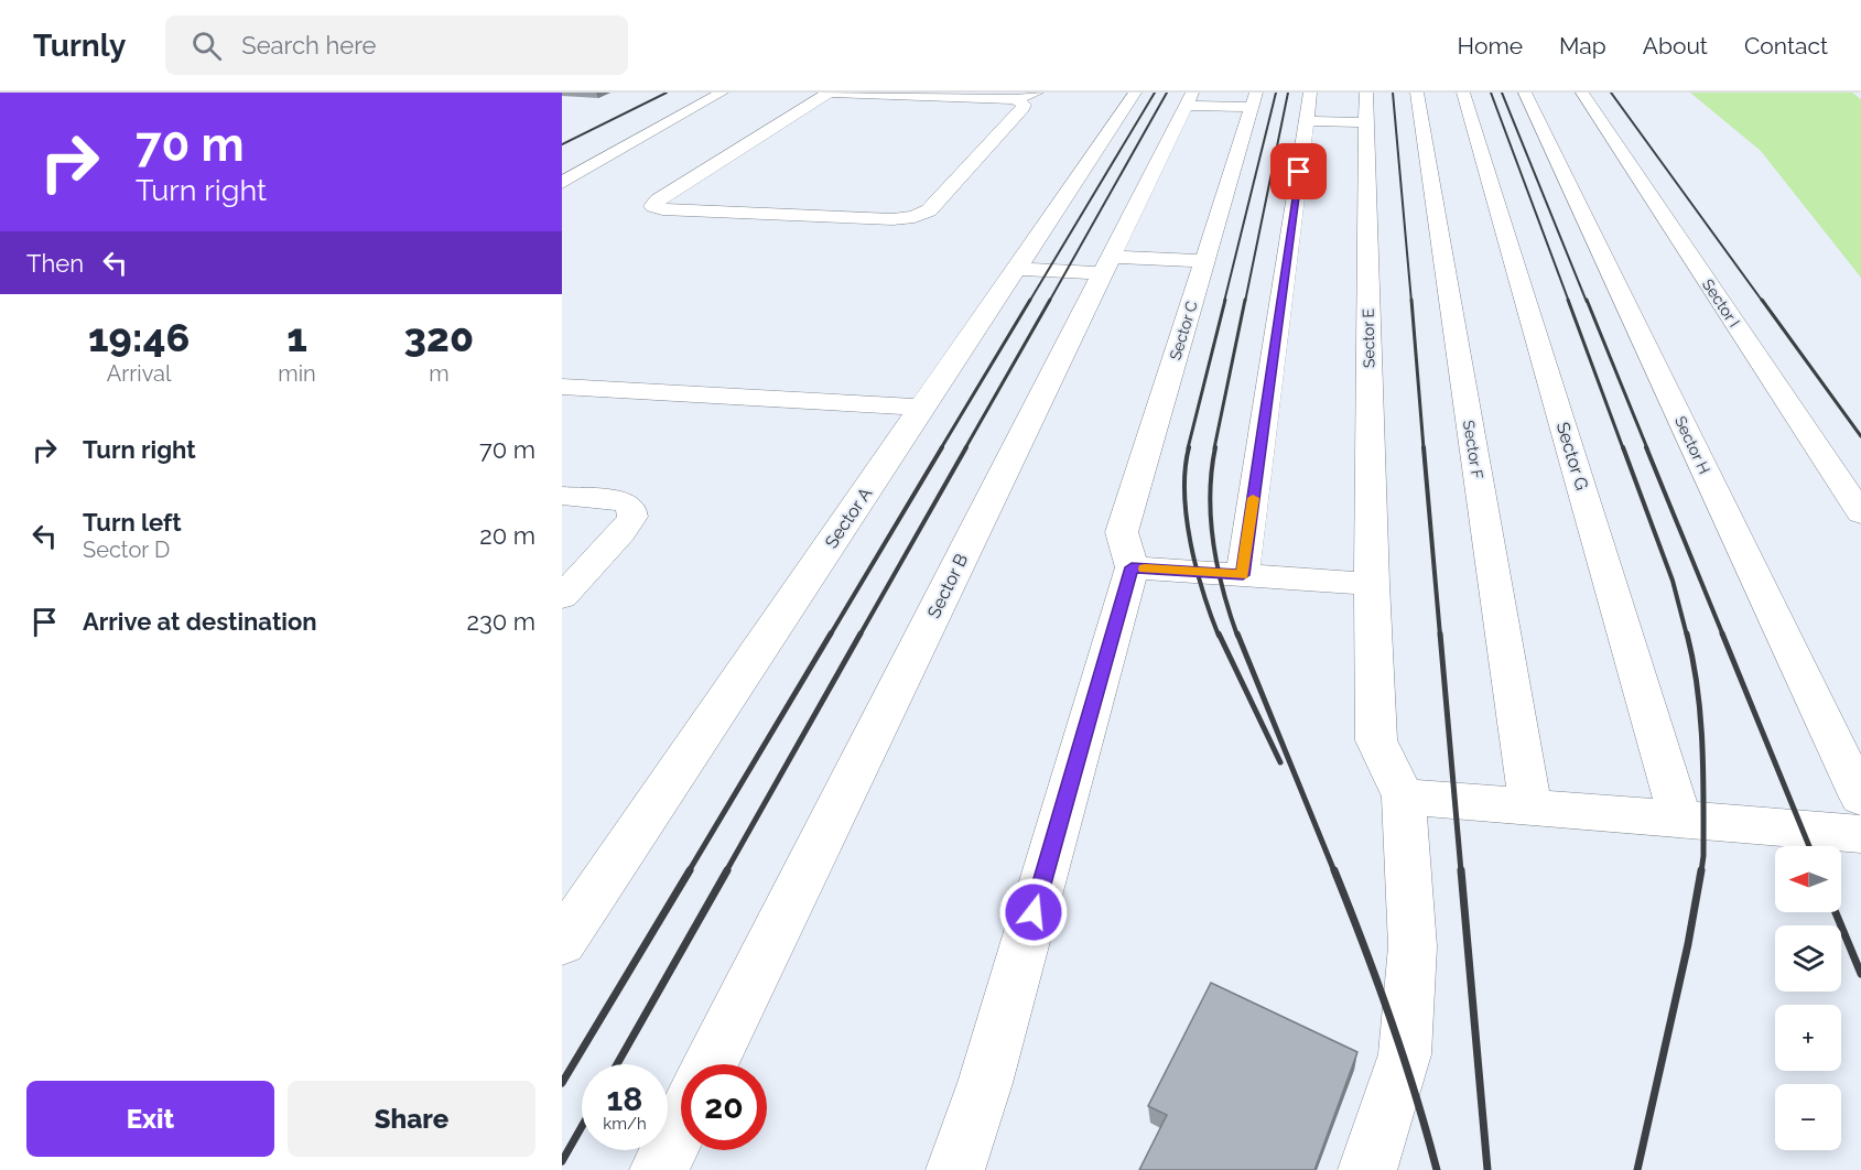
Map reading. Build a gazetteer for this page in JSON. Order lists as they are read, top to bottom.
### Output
{
  "streets": {
    "street": [
      "Sector I",
      "Sector C",
      "Sector E",
      "Sector H",
      "Sector F",
      "Sector G",
      "Sector A",
      "Sector B"
    ]
  },
  "north": "left",
  "page": {
    "header": "Turnly",
    "search": "Search here",
    "nav": [
      "Home",
      "Map",
      "About",
      "Contact"
    ],
    "turn": ["70 m", "Turn right"],
    "then": "Then",
    "eta": [
      "19:46",
      "Arrival",
      "1",
      "min",
      "320",
      "m"
    ],
    "list": [
      {
        "name": "Turn right",
        "value": "70 m"
      },
      {
        "name": "Turn left",
        "note": "Sector D",
        "value": "20 m"
      },
      {
        "name": "Arrive at destination",
        "value": "230 m"
      }
    ],
    "map_buttons": ["+", "−"],
    "speed": "18 km/h",
    "limit": "20",
    "buttons": ["Exit", "Share"]
  }
}
